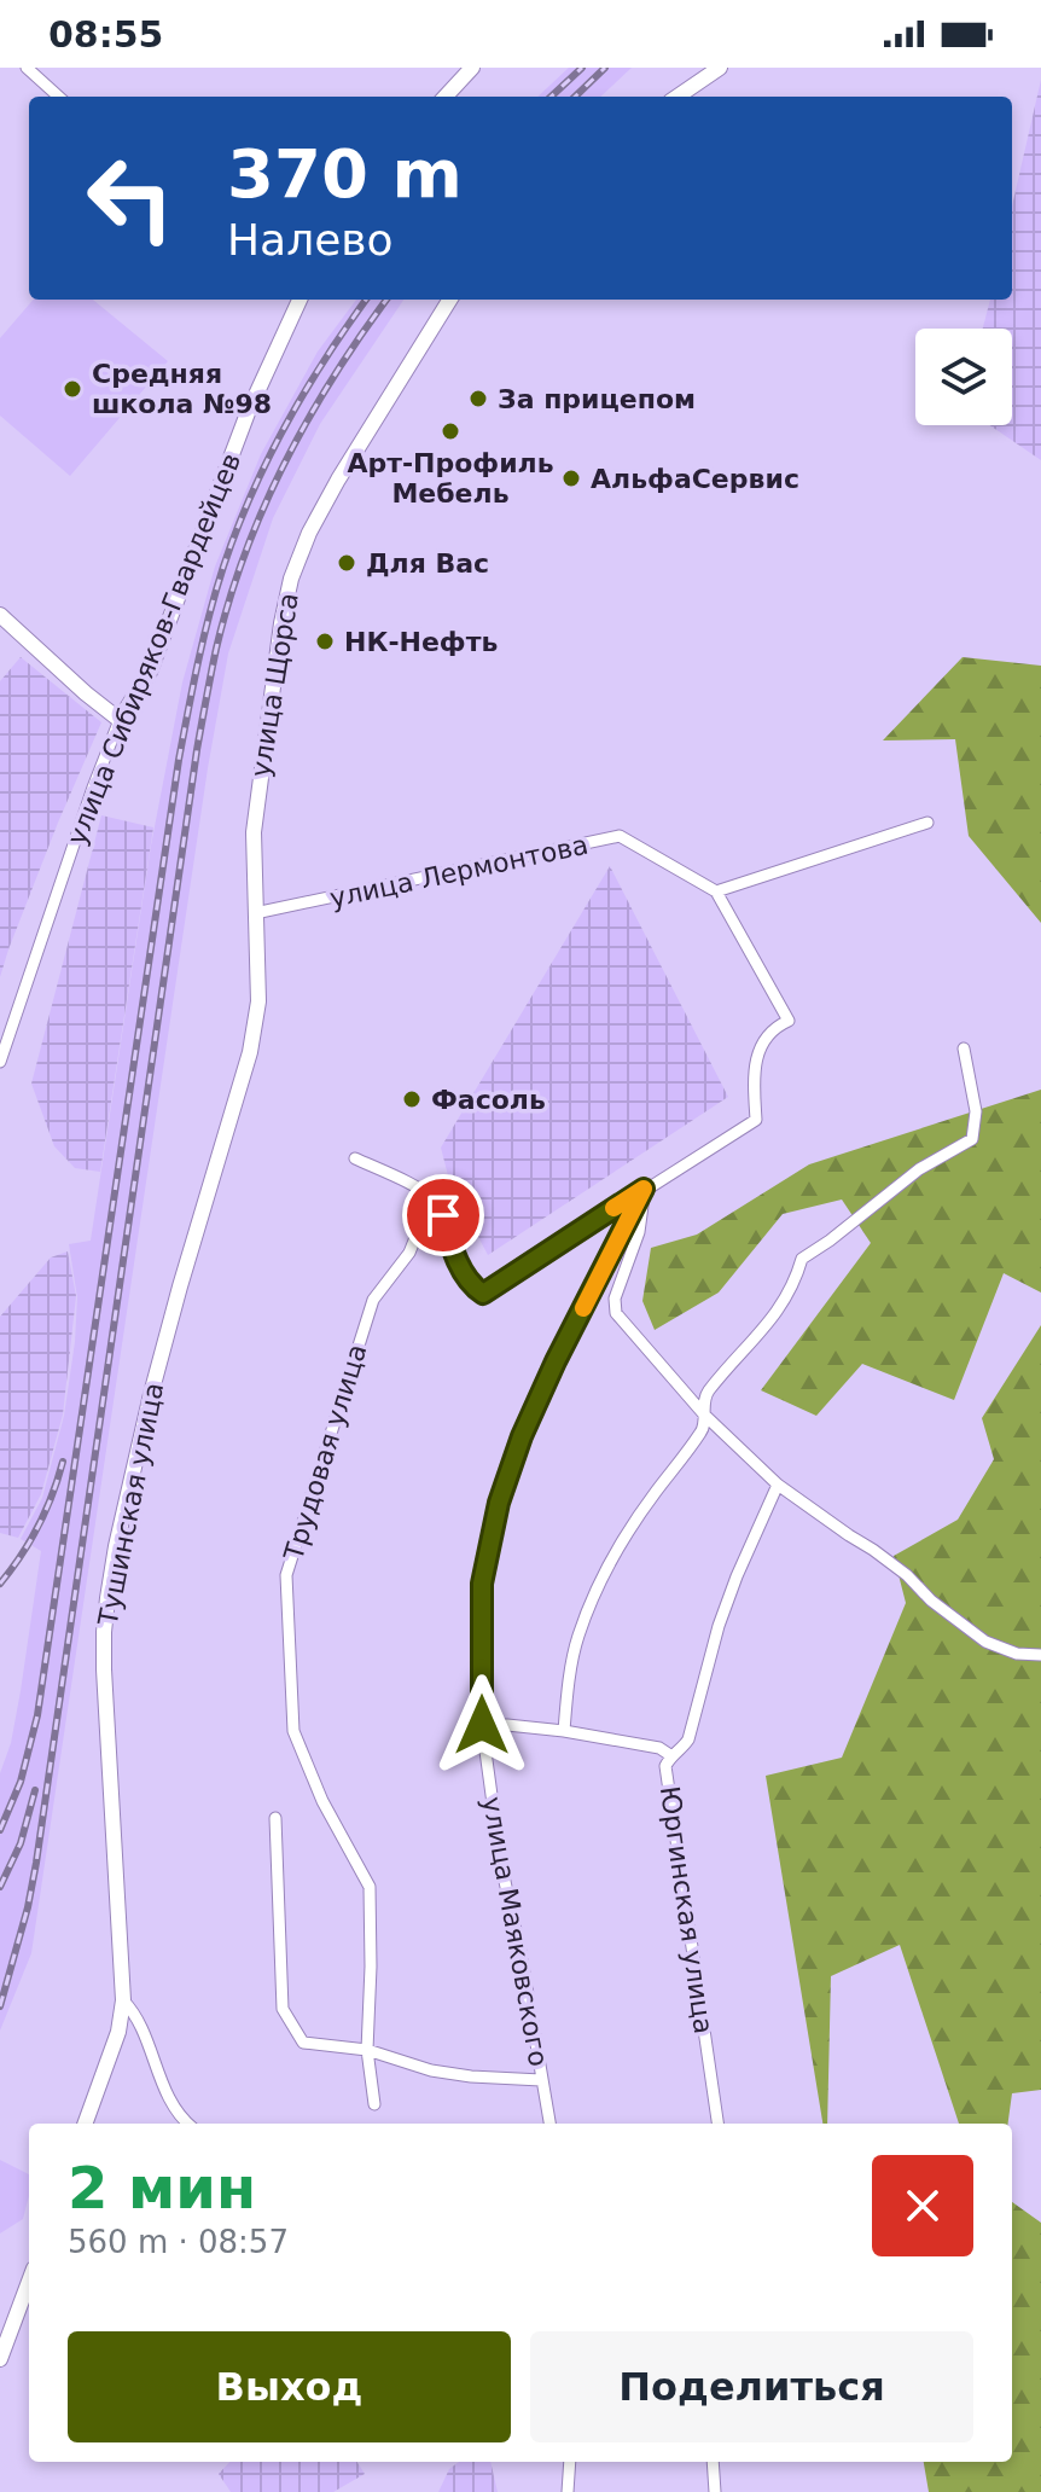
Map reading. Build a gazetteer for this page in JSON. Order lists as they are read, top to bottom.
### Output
{
  "streets": {
    "main road": ["улица Сибиряков-Гвардейцев", "улица Щорса", "Тушинская улица"],
    "street": [
      "улица Лермонтова",
      "Трудовая улица",
      "Юргинская улица",
      "улица Маяковского"
    ]
  },
  "crossings": [
    ["улица Щорса", "улица Лермонтова"],
    ["улица Щорса", "Тушинская улица"]
  ],
  "places": [
    "Средняя школа №98",
    "За прицепом",
    "Арт-Профиль Мебель",
    "АльфаСервис",
    "Для Вас",
    "НК-Нефть",
    "Фасоль"
  ],
  "page": {
    "status": "08:55",
    "turn": ["370 m", "Налево"],
    "heading": ["2 мин", "560 m · 08:57"],
    "buttons": ["Выход", "Поделиться"]
  }
}
